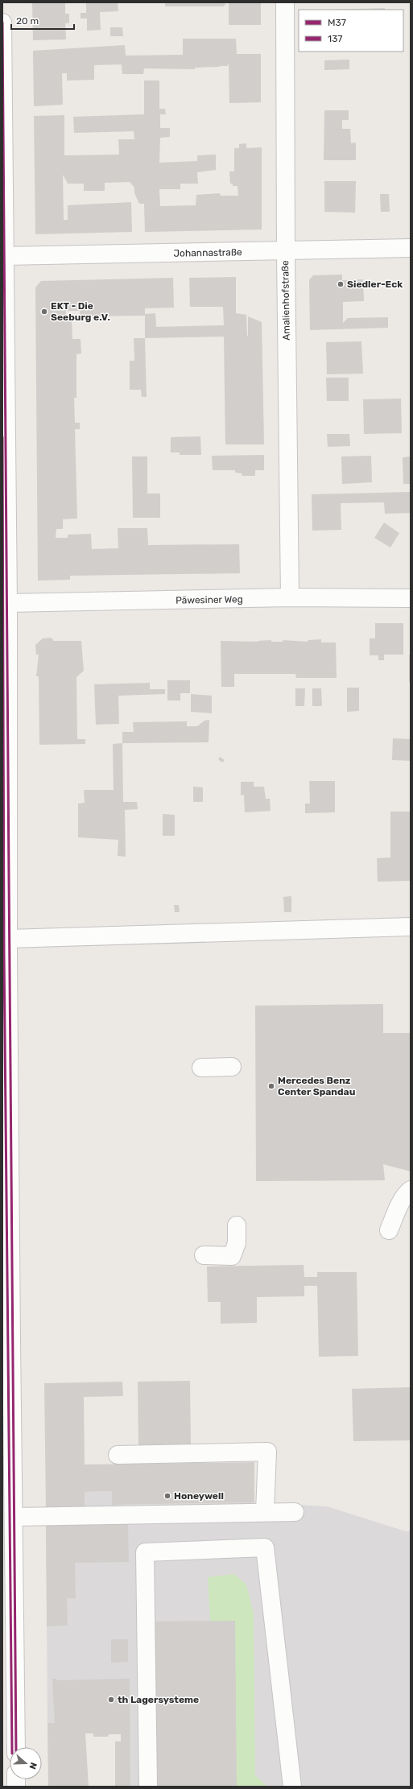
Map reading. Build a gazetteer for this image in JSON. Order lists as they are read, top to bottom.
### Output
{
  "streets": {
    "street": ["Johannastraße", "Amalienhofstraße", "Päwesiner Weg"]
  },
  "crossings": [
    ["Johannastraße", "Amalienhofstraße"],
    ["Amalienhofstraße", "Päwesiner Weg"]
  ],
  "places": [
    "Siedler-Eck",
    "EKT - Die Seeburg e.V.",
    "Mercedes Benz Center Spandau",
    "Honeywell",
    "th Lagersysteme"
  ],
  "lines": ["transit line M37", "transit line 137"],
  "legend": ["M37", "137"],
  "scale_bar": "20 m",
  "north": "right"
}
